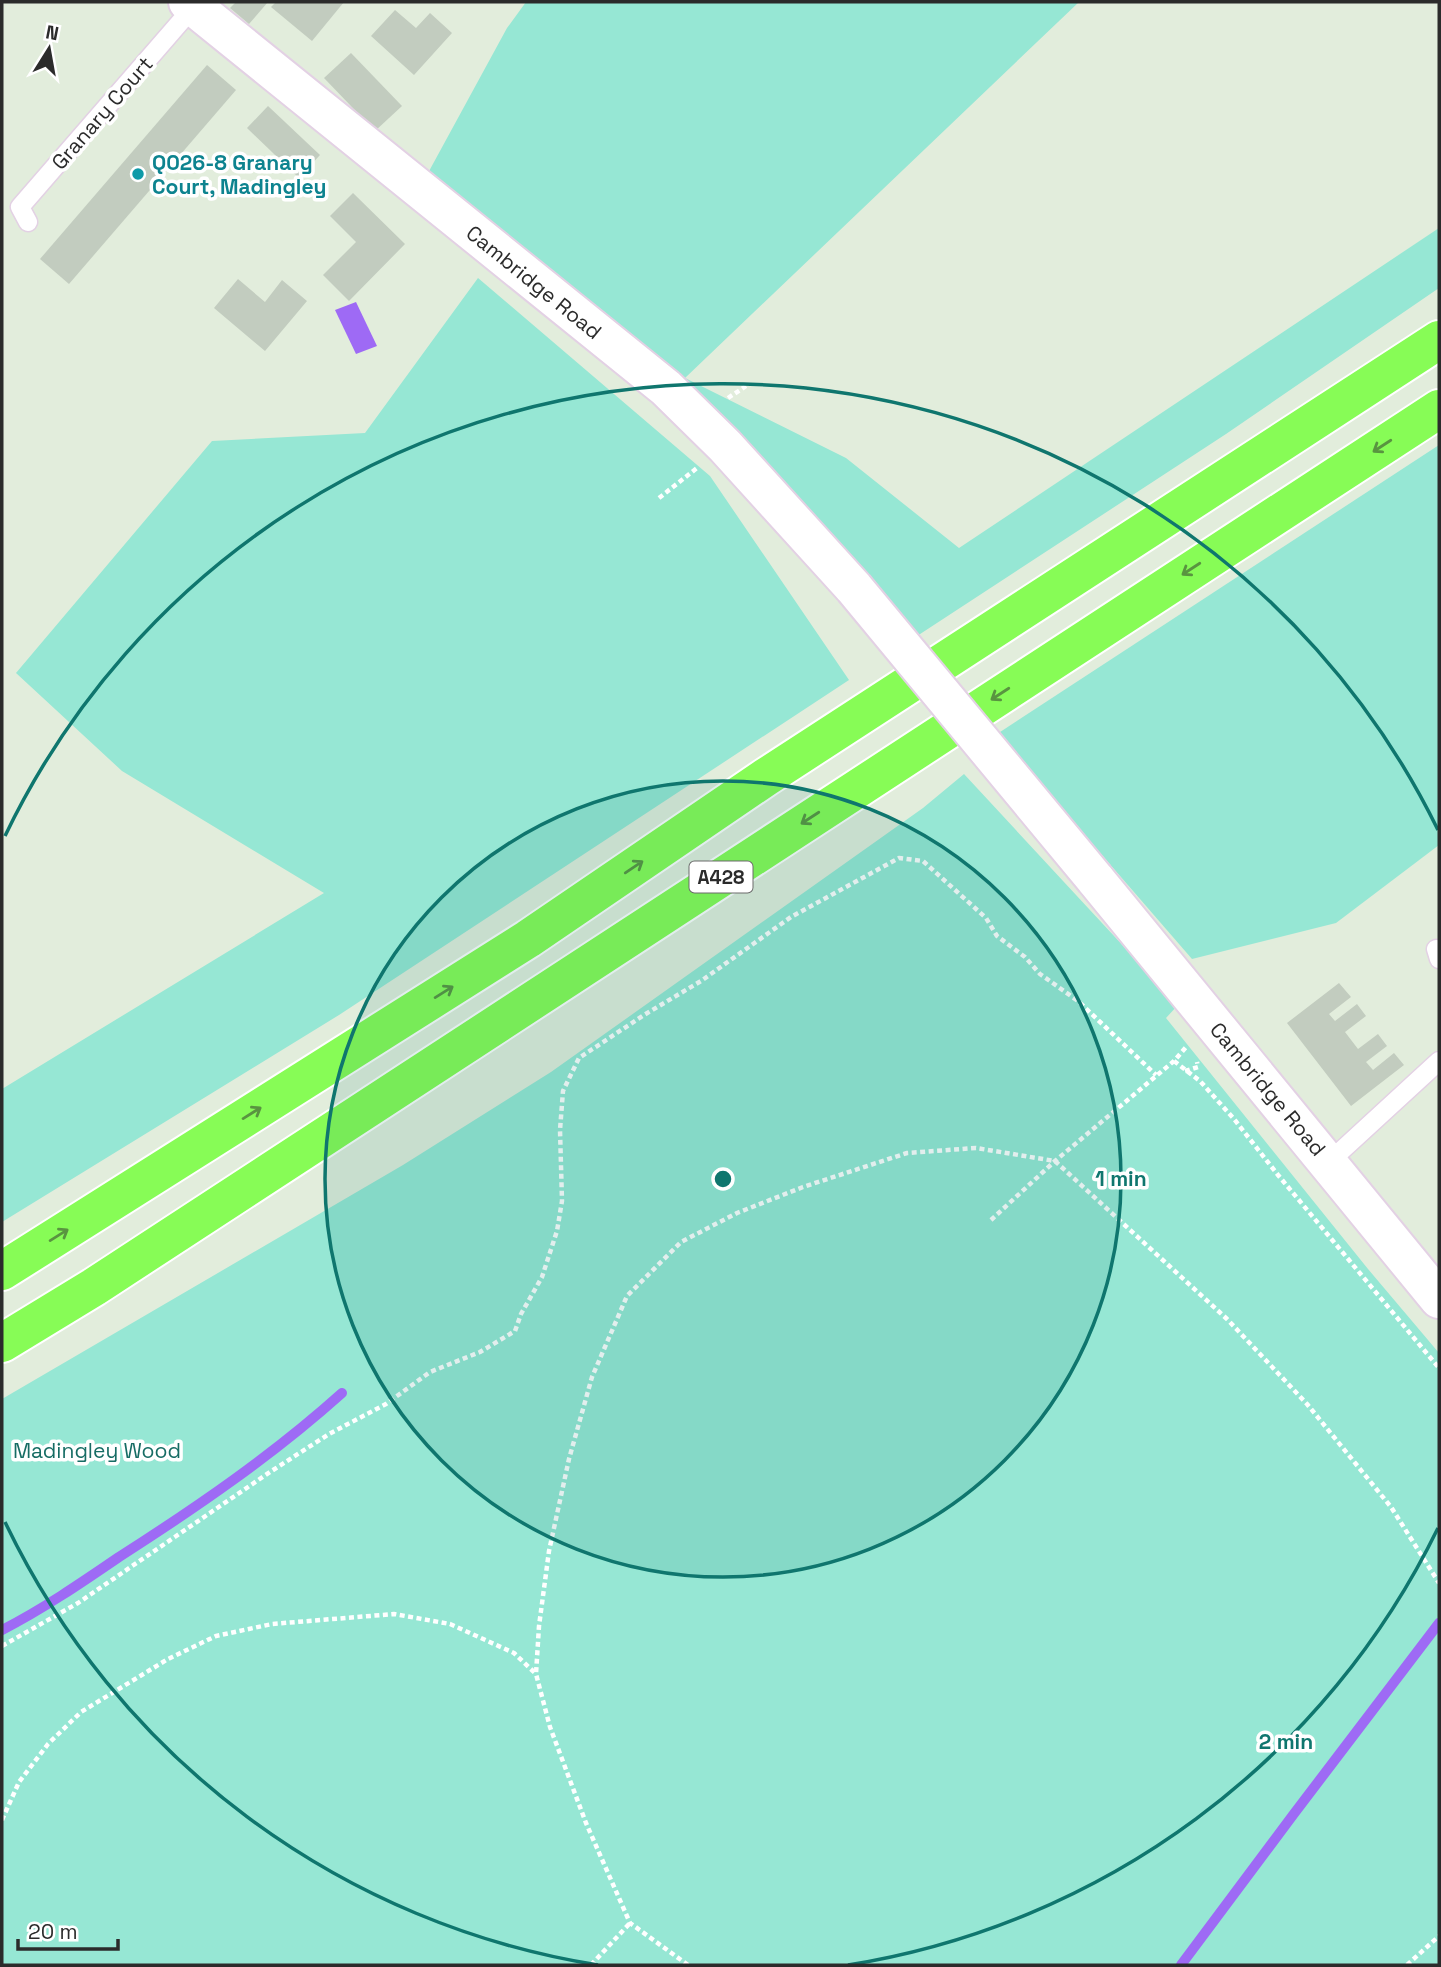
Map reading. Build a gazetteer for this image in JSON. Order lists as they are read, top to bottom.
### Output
{
  "streets": {
    "highway": ["A428"],
    "street": ["Cambridge Road"],
    "lane": ["Granary Court"]
  },
  "crossings": [
    ["Granary Court", "Cambridge Road"]
  ],
  "parks": ["Madingley Wood"],
  "places": ["Q026-8 Granary Court, Madingley"],
  "scale_bar": "20 m",
  "north": "top",
  "rings": ["1 min", "2 min"]
}
